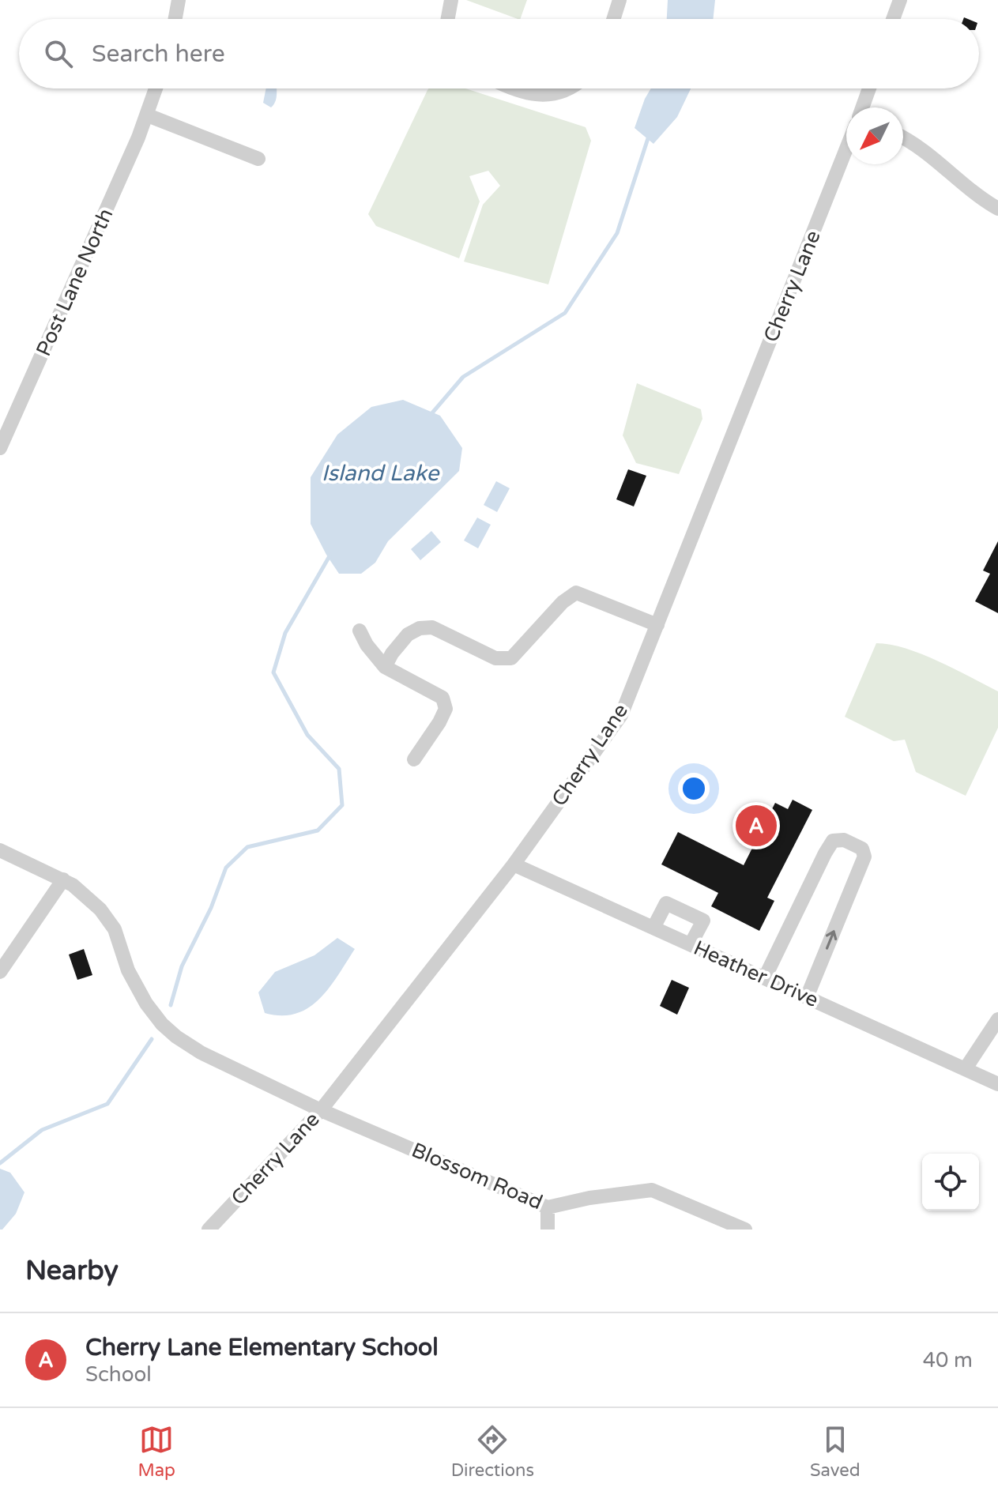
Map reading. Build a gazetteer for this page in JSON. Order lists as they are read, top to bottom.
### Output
{
  "streets": {
    "street": [
      "Post Lane North",
      "Cherry Lane",
      "Heather Drive",
      "Blossom Road"
    ]
  },
  "crossings": [
    ["Cherry Lane", "Heather Drive"],
    ["Cherry Lane", "Blossom Road"]
  ],
  "water": ["Island Lake"],
  "north": "bottom left",
  "page": {
    "search": "Search here",
    "pins": "A",
    "heading": "Nearby",
    "list": [
      {
        "mark": "A",
        "name": "Cherry Lane Elementary School",
        "note": "School",
        "value": "40 m"
      }
    ],
    "nav": ["Map", "Directions", "Saved"]
  }
}
